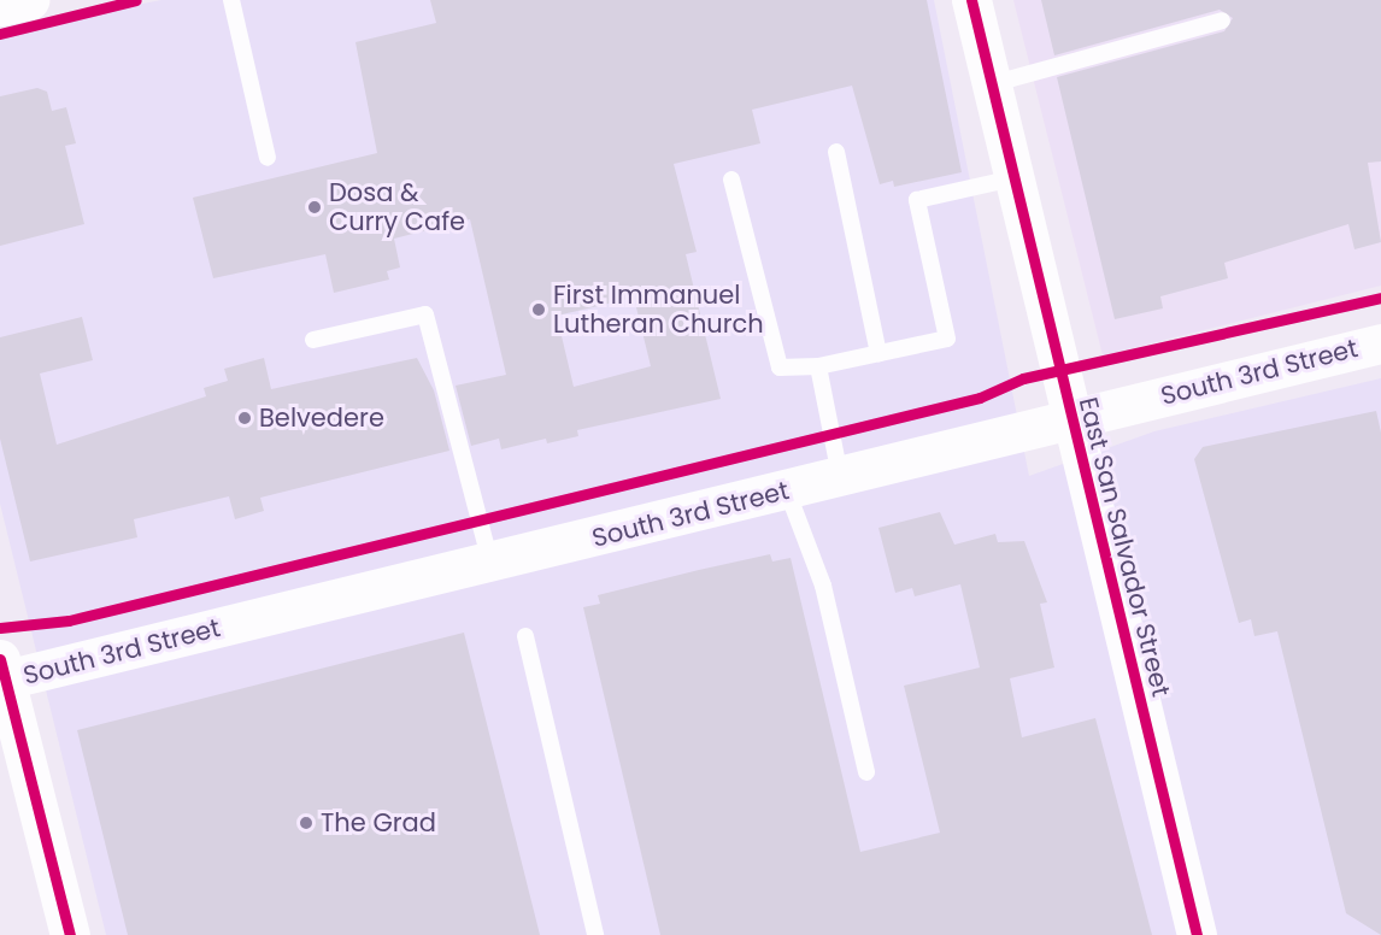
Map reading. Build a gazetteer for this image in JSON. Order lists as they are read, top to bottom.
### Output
{
  "streets": {
    "street": ["South 3rd Street", "East San Salvador Street"]
  },
  "crossings": [
    ["South 3rd Street", "East San Salvador Street"]
  ],
  "places": [
    "Dosa & Curry Cafe",
    "First Immanuel Lutheran Church",
    "Belvedere",
    "The Grad"
  ]
}
